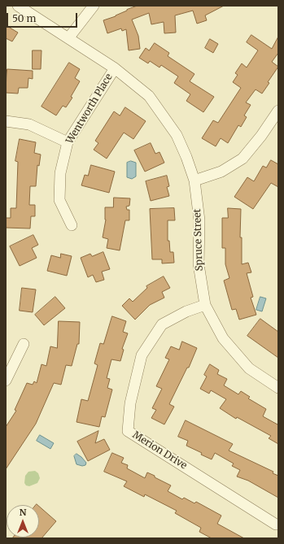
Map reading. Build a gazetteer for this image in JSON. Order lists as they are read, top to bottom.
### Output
{
  "streets": {
    "street": ["Wentworth Place", "Spruce Street", "Merion Drive"]
  },
  "crossings": [
    ["Wentworth Place", "Spruce Street"],
    ["Spruce Street", "Merion Drive"]
  ],
  "scale_bar": "50 m",
  "north": "top"
}
